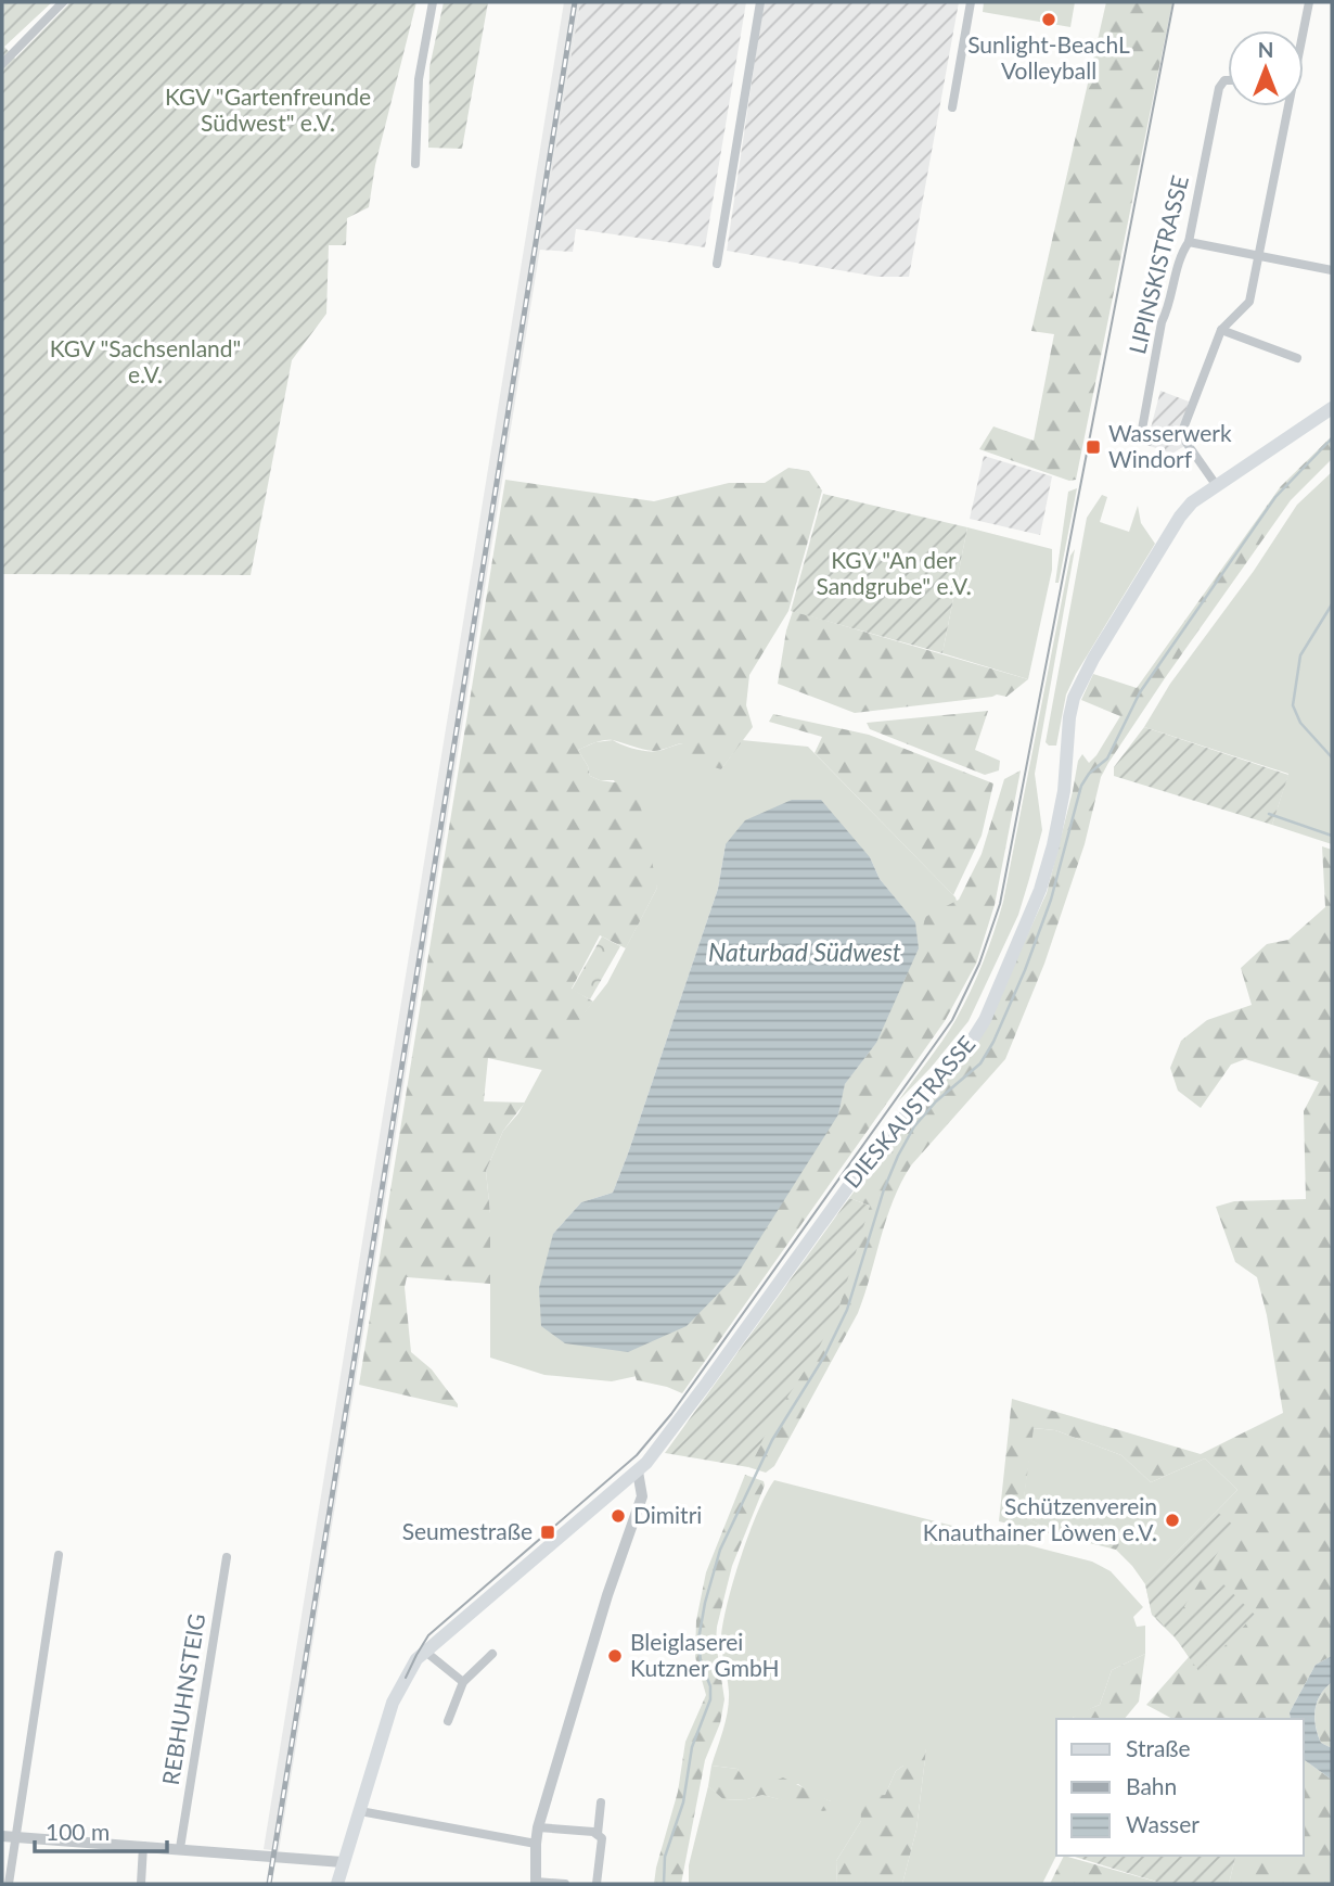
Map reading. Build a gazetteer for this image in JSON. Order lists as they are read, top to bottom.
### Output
{
  "streets": {
    "main road": ["DIESKAUSTRASSE"],
    "street": ["LIPINSKISTRASSE", "REBHUHNSTEIG"]
  },
  "water": ["Naturbad Südwest"],
  "parks": ["KGV \"Gartenfreunde Südwest\" e.V.", "KGV \"Sachsenland\" e.V.", "KGV \"An der Sandgrube\" e.V."],
  "places": {
    "other": [
      "Sunlight-BeachL Volleyball",
      "Dimitri",
      "Schützenverein Knauthainer Lòwen e.V.",
      "Bleiglaserei Kutzner GmbH"
    ],
    "transit": ["Wasserwerk Windorf", "Seumestraße"]
  },
  "legend": ["Straße", "Bahn", "Wasser"],
  "scale_bar": "100 m",
  "north": "top"
}
